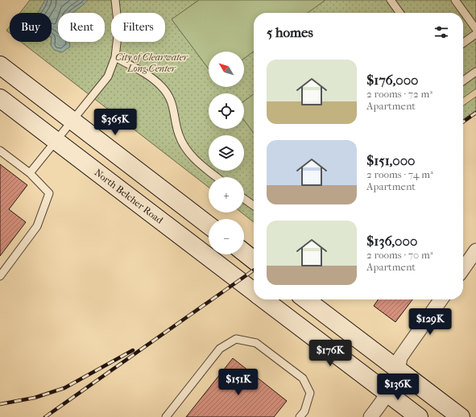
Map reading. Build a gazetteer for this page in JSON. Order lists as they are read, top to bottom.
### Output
{
  "streets": {
    "main road": ["North Belcher Road"]
  },
  "parks": ["City of Clearwater Long Center"],
  "north": "top left",
  "page": {
    "chip": ["Buy", "Rent", "Filters"],
    "heading": "5 homes",
    "map_buttons": ["+", "−"],
    "list": [
      {
        "name": "$176,000",
        "note": "2 rooms · 72 m² · Apartment"
      },
      {
        "name": "$151,000",
        "note": "2 rooms · 74 m² · Apartment"
      },
      {
        "name": "$136,000",
        "note": "2 rooms · 70 m² · Apartment"
      }
    ],
    "price": [
      "$365K",
      "$129K",
      "$176K",
      "$151K",
      "$136K"
    ]
  }
}
